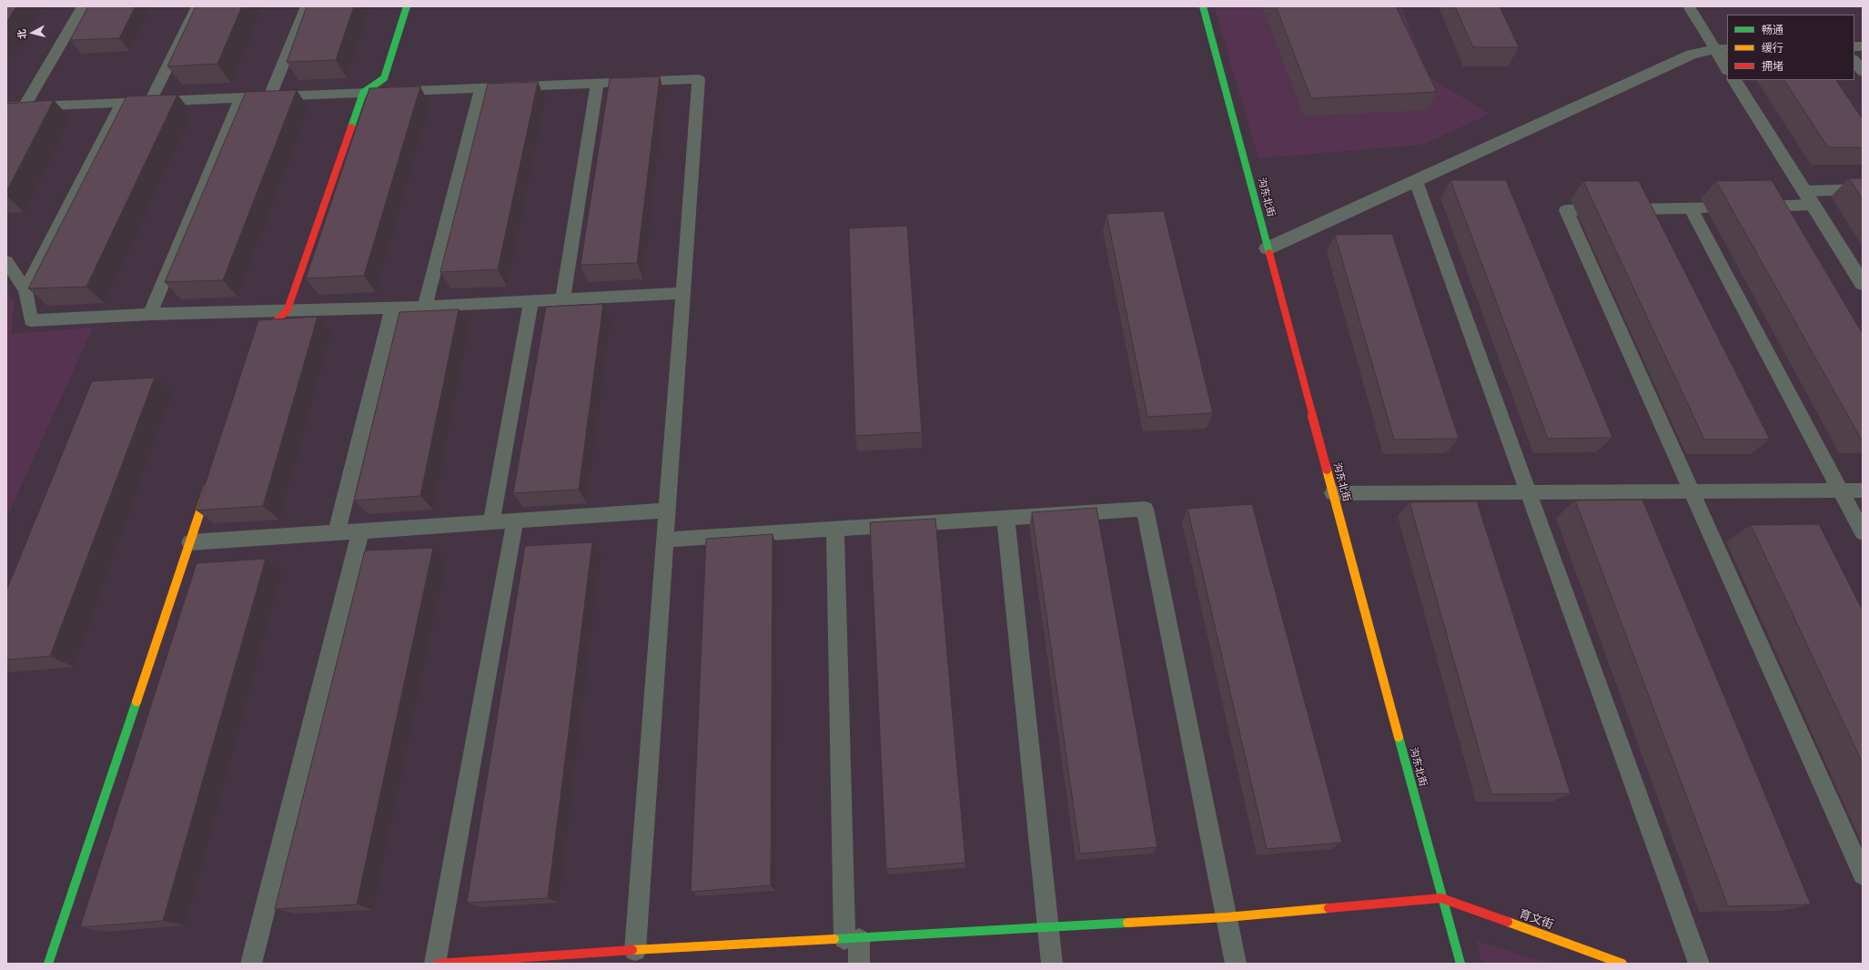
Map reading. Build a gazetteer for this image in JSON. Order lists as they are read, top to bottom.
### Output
{
  "streets": {
    "street": ["沟东北街", "育文街"]
  },
  "crossings": [
    ["沟东北街", "育文街"]
  ],
  "legend": ["畅通", "缓行", "拥堵"],
  "north": "left"
}
